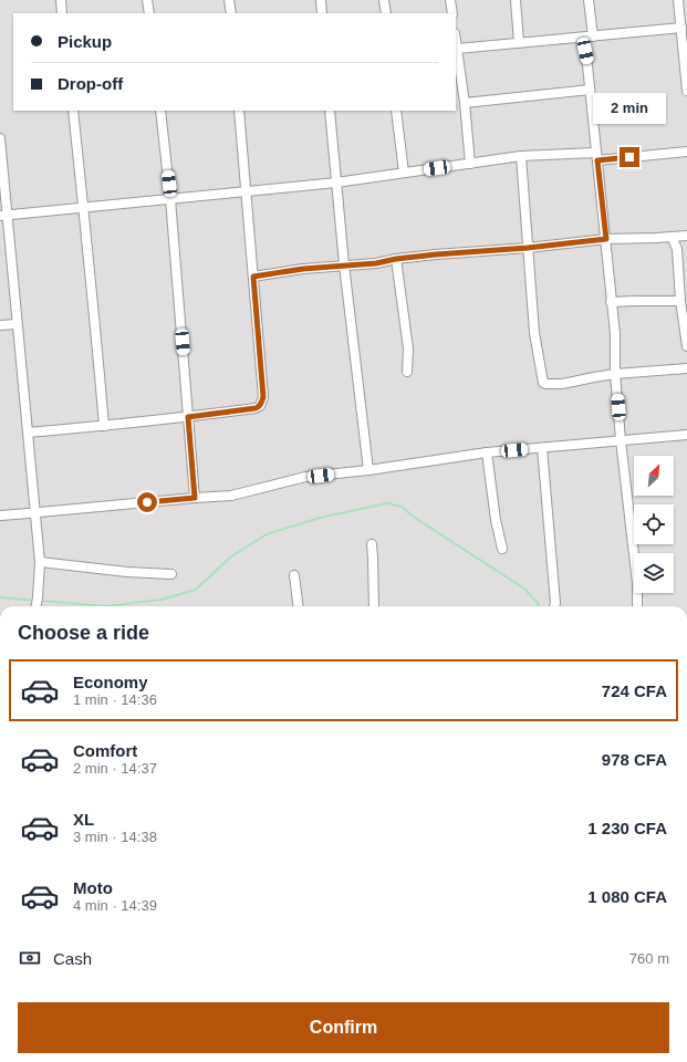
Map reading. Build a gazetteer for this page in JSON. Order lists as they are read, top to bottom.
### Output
{
  "north": "top right",
  "page": {
    "banner": ["Pickup", "Drop-off"],
    "bubble": "2 min",
    "heading": "Choose a ride",
    "list": [
      {
        "name": "Economy",
        "note": "1 min · 14:36",
        "value": "724 CFA"
      },
      {
        "name": "Comfort",
        "note": "2 min · 14:37",
        "value": "978 CFA"
      },
      {
        "name": "XL",
        "note": "3 min · 14:38",
        "value": "1 230 CFA"
      },
      {
        "name": "Moto",
        "note": "4 min · 14:39",
        "value": "1 080 CFA"
      }
    ],
    "pay": ["Cash", "760 m"],
    "buttons": "Confirm"
  }
}
